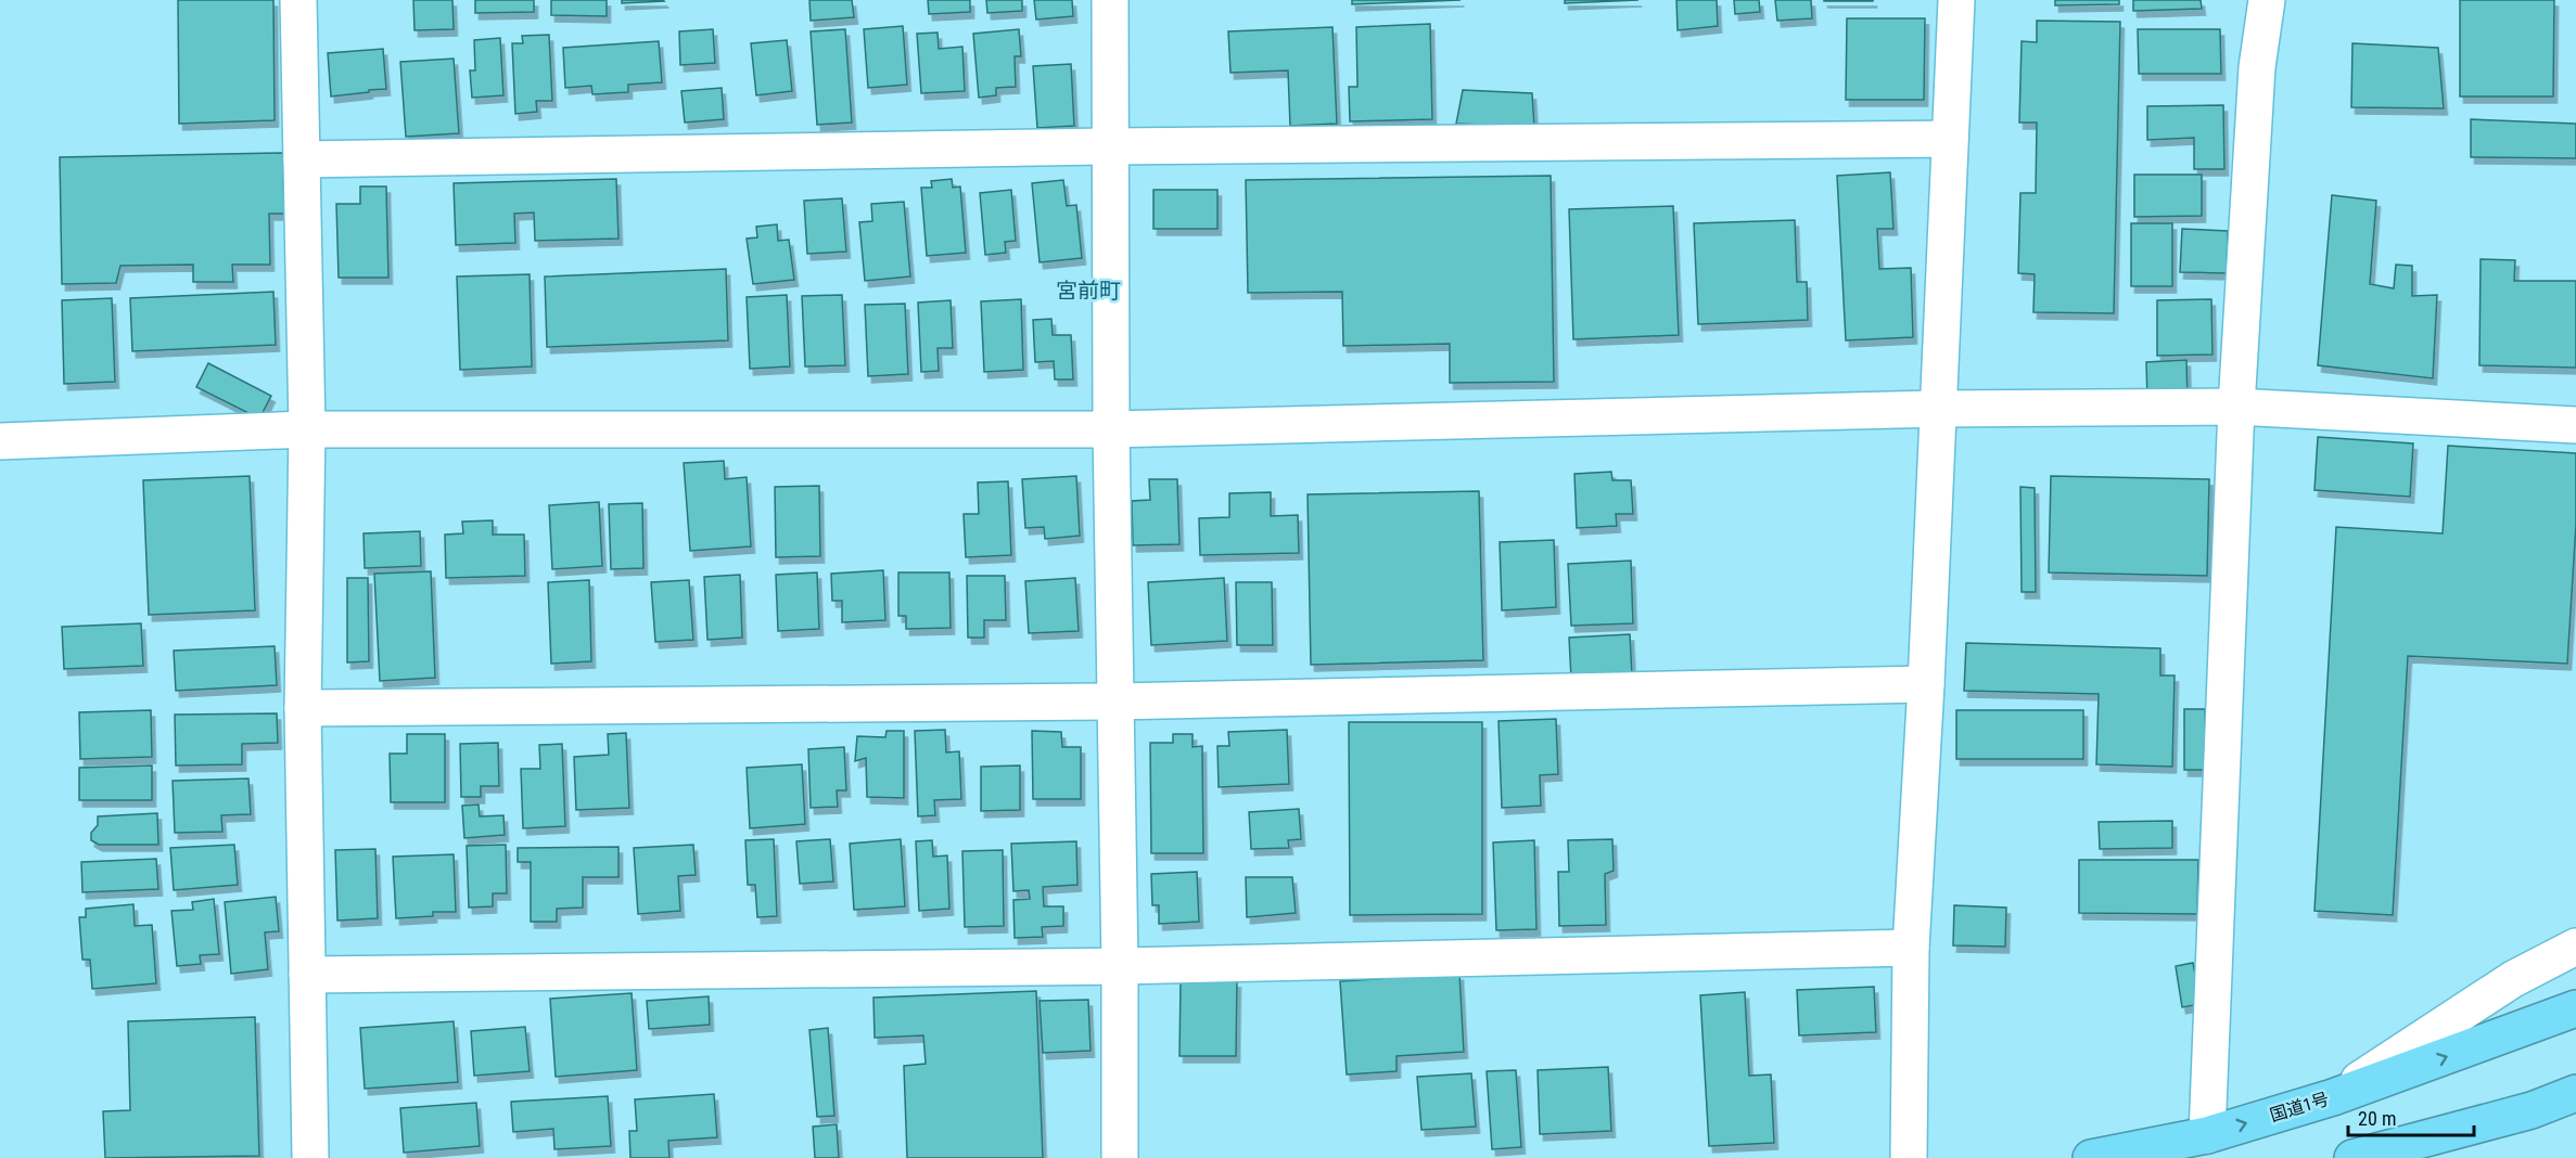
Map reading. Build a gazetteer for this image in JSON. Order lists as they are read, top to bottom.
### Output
{
  "streets": {
    "highway": ["国道1号"]
  },
  "districts": ["宮前町"],
  "scale_bar": "20 m"
}
